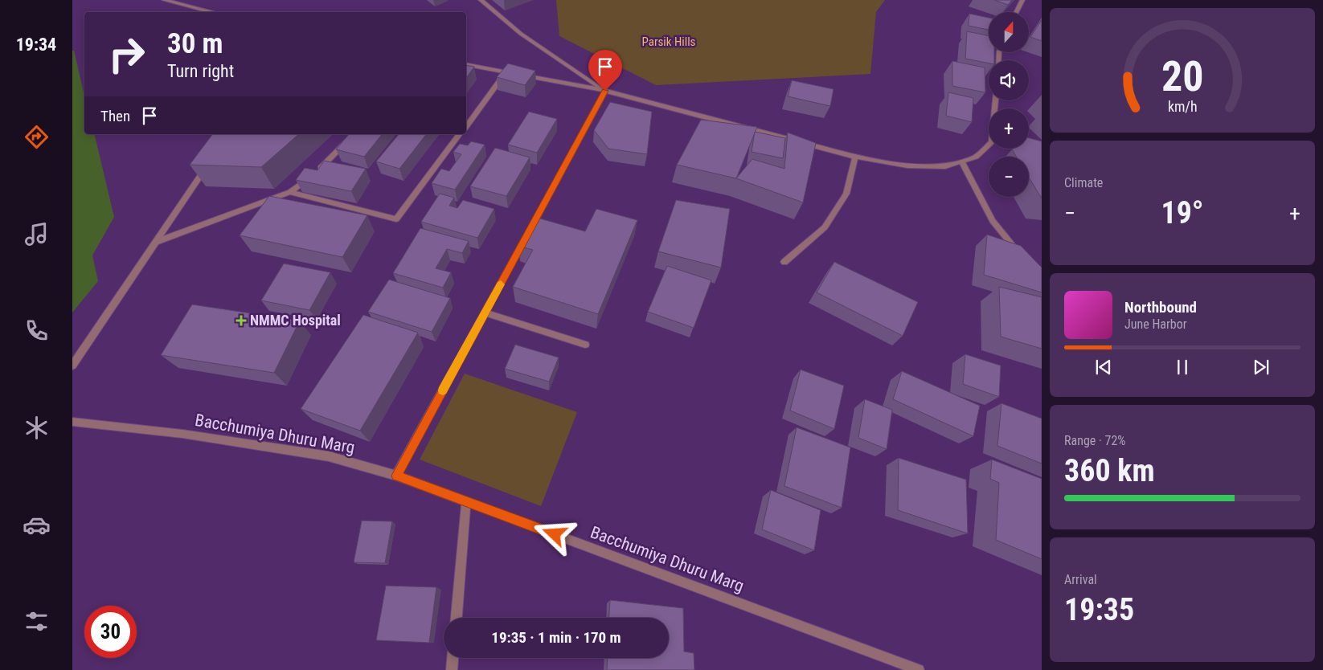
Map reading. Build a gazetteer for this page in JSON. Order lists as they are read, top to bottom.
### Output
{
  "streets": {
    "street": ["Bacchumiya Dhuru Marg"]
  },
  "parks": ["Parsik Hills"],
  "places": {
    "health": ["NMMC Hospital"]
  },
  "north": "top",
  "page": {
    "tabs": "19:34",
    "map_buttons": ["+", "−"],
    "turn": ["30 m", "Turn right"],
    "then": "Then",
    "tile": [
      "Climate",
      ["Range · 72%", "360 km"],
      ["Arrival", "19:35"]
    ],
    "heat": ["−", "19°", "+"],
    "song": ["Northbound", "June Harbor"],
    "limit": "30",
    "trip": "19:35 · 1 min · 170 m",
    "gauge": ["20", "km/h"]
  }
}
